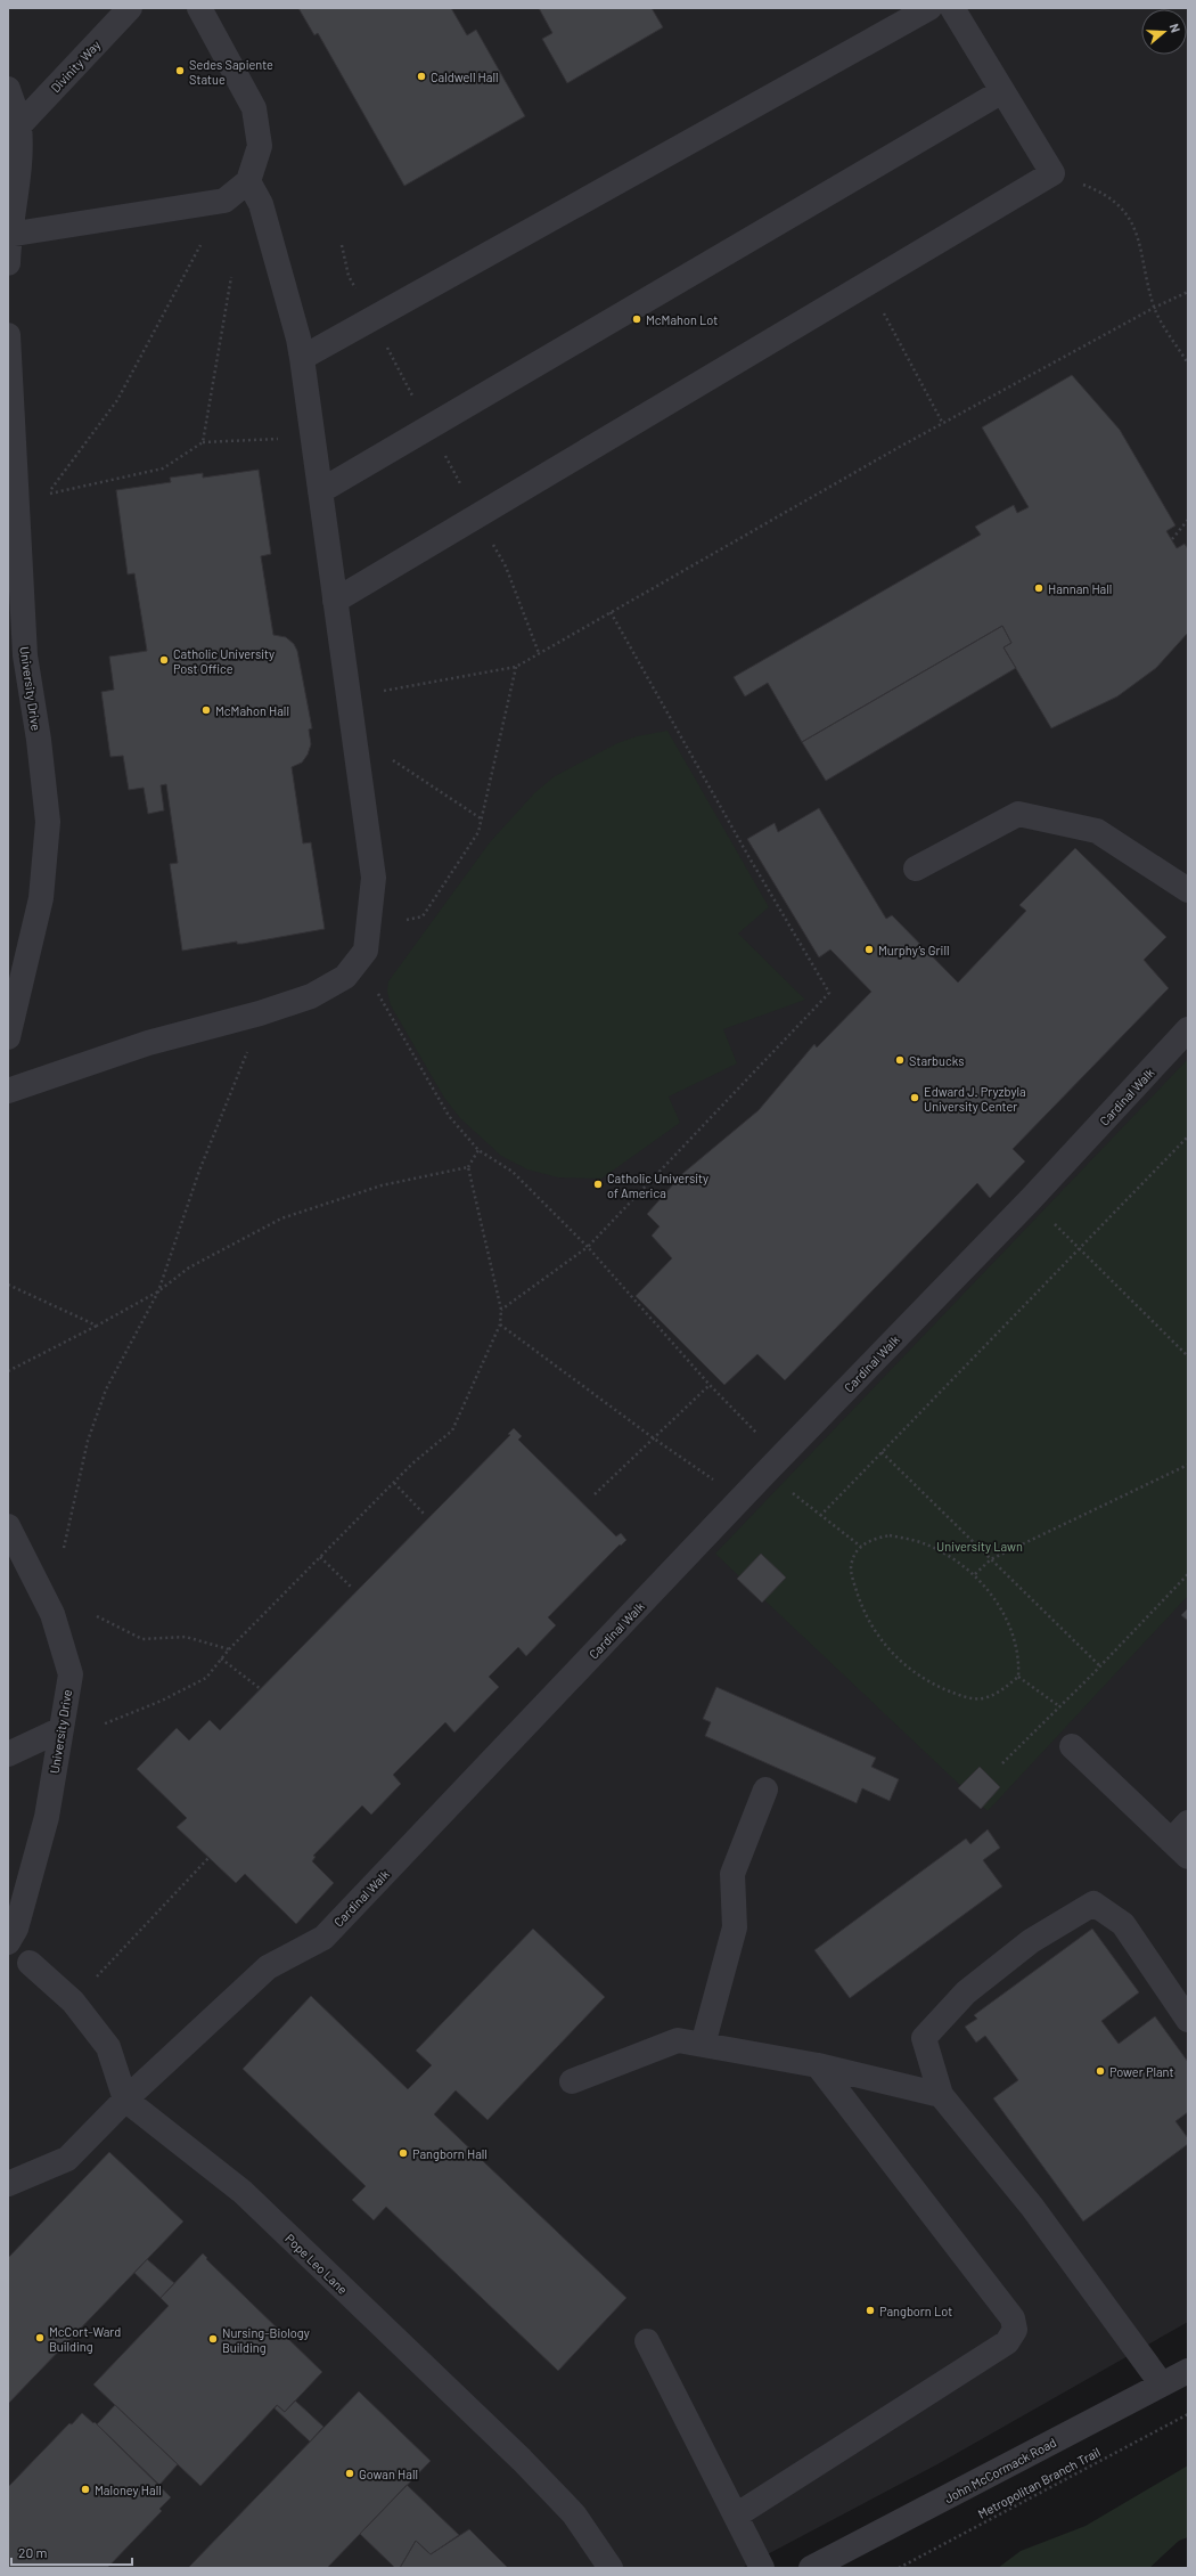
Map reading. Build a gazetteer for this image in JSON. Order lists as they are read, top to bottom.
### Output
{
  "streets": {
    "street": [
      "Divinity Way",
      "University Drive",
      "Cardinal Walk",
      "Pope Leo Lane",
      "John McCormack Road"
    ],
    "path": ["Metropolitan Branch Trail"]
  },
  "crossings": [
    ["Cardinal Walk", "Pope Leo Lane"]
  ],
  "parks": ["University Lawn"],
  "places": [
    "Sedes Sapiente Statue",
    "Caldwell Hall",
    "McMahon Lot",
    "Hannan Hall",
    "Catholic University Post Office",
    "McMahon Hall",
    "Murphy’s Grill",
    "Starbucks",
    "Edward J. Pryzbyla University Center",
    "Catholic University of America",
    "Power Plant",
    "Pangborn Hall",
    "Pangborn Lot",
    "McCort-Ward Building",
    "Nursing-Biology Building",
    "Gowan Hall",
    "Maloney Hall"
  ],
  "scale_bar": "20 m",
  "north": "right"
}
